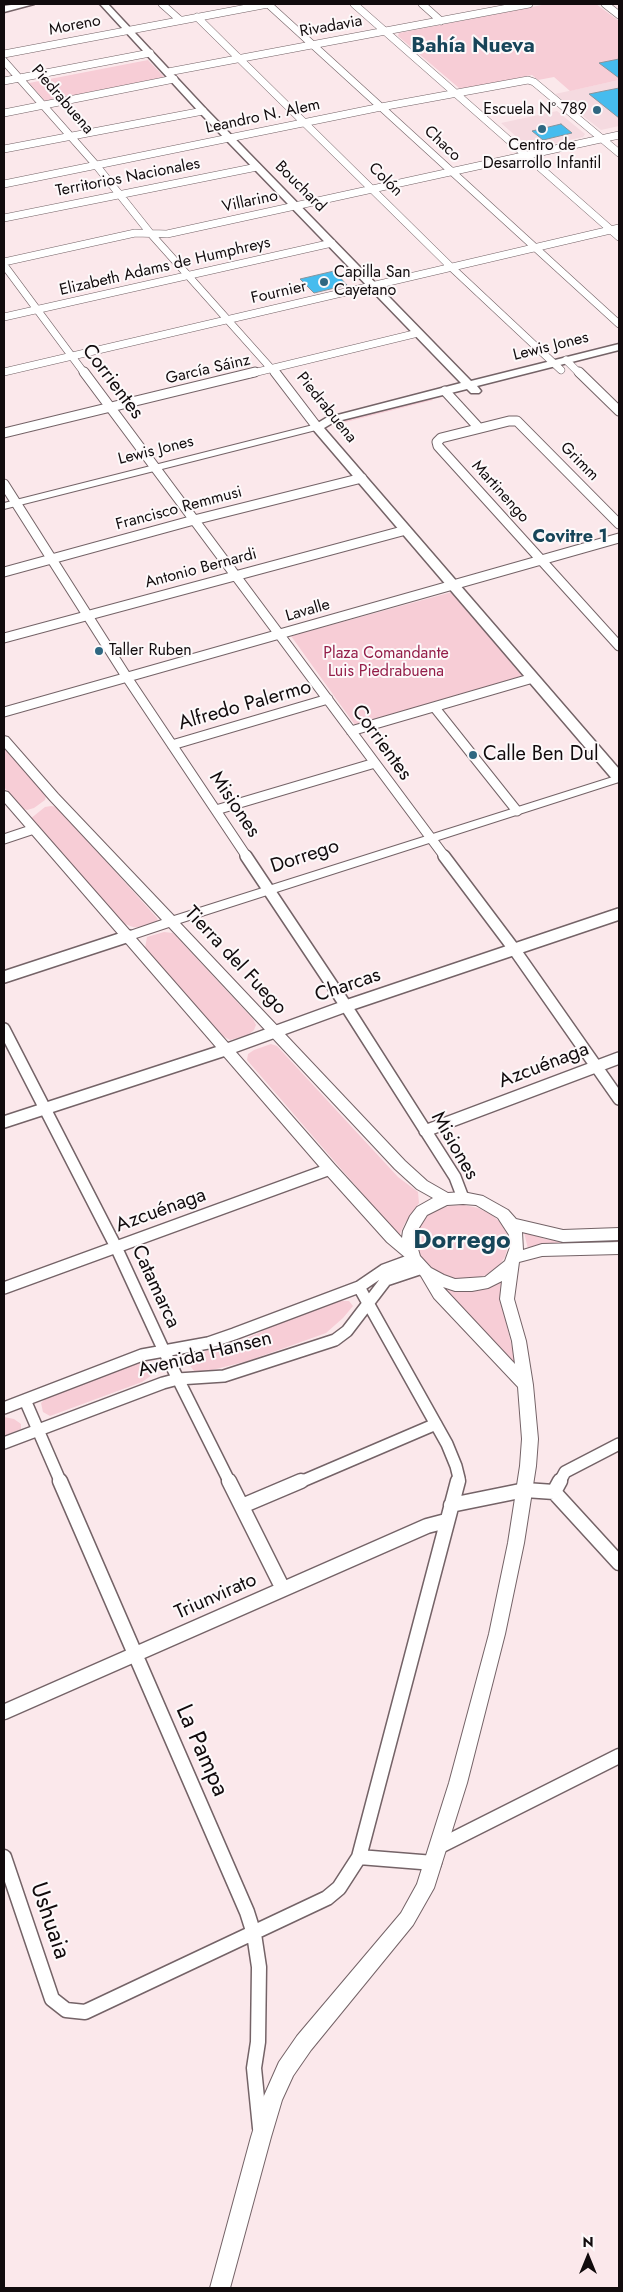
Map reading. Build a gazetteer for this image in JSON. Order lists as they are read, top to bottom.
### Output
{
  "streets": {
    "main road": ["Piedrabuena", "Bouchard", "Lewis Jones"],
    "street": [
      "Moreno",
      "Rivadavia",
      "Leandro N. Alem",
      "Chaco",
      "Territorios Nacionales",
      "Colón",
      "Villarino",
      "Elizabeth Adams de Humphreys",
      "Fournier",
      "García Sáinz",
      "Corrientes",
      "Grimm",
      "Martinengo",
      "Francisco Remmusi",
      "Antonio Bernardi",
      "Lavalle",
      "Alfredo Palermo",
      "Misiones",
      "Dorrego",
      "Tierra del Fuego",
      "Charcas",
      "Azcuénaga",
      "Catamarca",
      "Avenida Hansen",
      "Triunvirato",
      "La Pampa",
      "Ushuaia"
    ]
  },
  "crossings": [
    ["Moreno", "Chaco"],
    ["Moreno", "Colón"],
    ["Moreno", "Bouchard"],
    ["Rivadavia", "Piedrabuena"],
    ["Rivadavia", "Chaco"],
    ["Rivadavia", "Colón"],
    ["Rivadavia", "Bouchard"],
    ["Piedrabuena", "Leandro N. Alem"],
    ["Piedrabuena", "Territorios Nacionales"],
    ["Piedrabuena", "Villarino"],
    ["Piedrabuena", "Elizabeth Adams de Humphreys"],
    ["Piedrabuena", "Fournier"],
    ["Piedrabuena", "Lewis Jones"],
    ["Piedrabuena", "García Sáinz"],
    ["Piedrabuena", "Francisco Remmusi"],
    ["Piedrabuena", "Antonio Bernardi"],
    ["Piedrabuena", "Lavalle"],
    ["Piedrabuena", "Dorrego"],
    ["Leandro N. Alem", "Chaco"],
    ["Leandro N. Alem", "Colón"],
    ["Leandro N. Alem", "Bouchard"],
    ["Leandro N. Alem", "Villarino"],
    ["Chaco", "Villarino"],
    ["Chaco", "Fournier"],
    ["Territorios Nacionales", "Bouchard"],
    ["Colón", "Villarino"],
    ["Colón", "Fournier"],
    ["Colón", "Lewis Jones"],
    ["Bouchard", "Villarino"],
    ["Bouchard", "Elizabeth Adams de Humphreys"],
    ["Bouchard", "Fournier"],
    ["Bouchard", "Lewis Jones"],
    ["Bouchard", "García Sáinz"],
    ["Villarino", "Corrientes"],
    ["Elizabeth Adams de Humphreys", "Corrientes"],
    ["Fournier", "Corrientes"],
    ["Lewis Jones", "Corrientes"],
    ["Lewis Jones", "Misiones"],
    ["García Sáinz", "Corrientes"],
    ["Corrientes", "Francisco Remmusi"],
    ["Corrientes", "Antonio Bernardi"],
    ["Corrientes", "Lavalle"],
    ["Corrientes", "Alfredo Palermo"],
    ["Corrientes", "Dorrego"],
    ["Corrientes", "Charcas"],
    ["Corrientes", "Azcuénaga"],
    ["Grimm", "Martinengo"],
    ["Martinengo", "Lavalle"],
    ["Francisco Remmusi", "Misiones"],
    ["Antonio Bernardi", "Misiones"],
    ["Lavalle", "Misiones"],
    ["Alfredo Palermo", "Misiones"],
    ["Misiones", "Dorrego"],
    ["Misiones", "Tierra del Fuego"],
    ["Misiones", "Charcas"],
    ["Misiones", "Azcuénaga"],
    ["Misiones", "Avenida Hansen"],
    ["Dorrego", "Tierra del Fuego"],
    ["Tierra del Fuego", "Charcas"],
    ["Tierra del Fuego", "Avenida Hansen"],
    ["Charcas", "Catamarca"],
    ["Azcuénaga", "Catamarca"],
    ["Catamarca", "Avenida Hansen"],
    ["Catamarca", "Triunvirato"],
    ["Avenida Hansen", "La Pampa"],
    ["Triunvirato", "La Pampa"],
    ["La Pampa", "Ushuaia"]
  ],
  "districts": ["Bahía Nueva", "Covitre 1", "Dorrego"],
  "parks": ["Plaza Comandante Luis Piedrabuena"],
  "places": [
    "Escuela N° 789",
    "Centro de Desarrollo Infantil",
    "Capilla San Cayetano",
    "Taller Ruben",
    "Calle Ben Dul"
  ],
  "north": "top"
}
